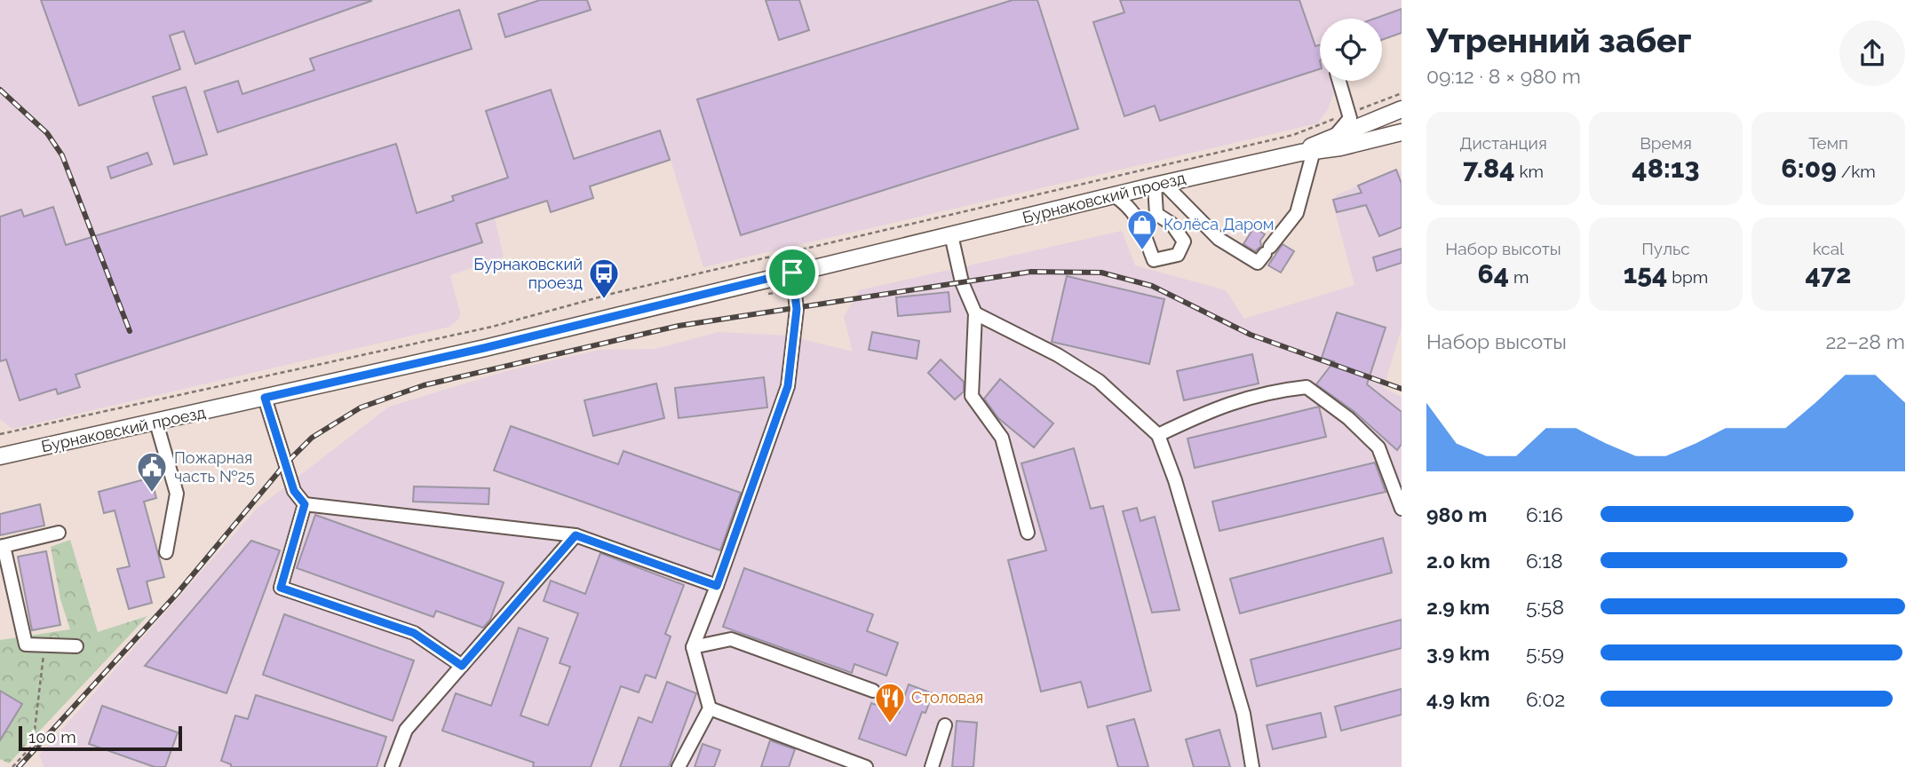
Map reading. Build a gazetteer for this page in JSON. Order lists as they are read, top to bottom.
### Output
{
  "streets": {
    "main road": ["Бурнаковский проезд"]
  },
  "places": {
    "shop": ["Колёса Даром"],
    "bus stop": ["Бурнаковский проезд"],
    "public building": ["Пожарная часть №25"],
    "restaurant": ["Столовая"]
  },
  "scale_bar": "100 m",
  "page": {
    "heading": ["Утренний забег", "09:12 · 8 × 980 m"],
    "stats": [
      ["Дистанция", "7.84 km"],
      ["Время", "48:13"],
      ["Темп", "6:09 /km"],
      ["Набор высоты", "64 m"],
      ["Пульс", "154 bpm"],
      ["kcal", "472"]
    ],
    "chart": ["Набор высоты", "22–28 m"],
    "list": [
      {
        "name": "980 m",
        "note": "6:16"
      },
      {
        "name": "2.0 km",
        "note": "6:18"
      },
      {
        "name": "2.9 km",
        "note": "5:58"
      },
      {
        "name": "3.9 km",
        "note": "5:59"
      },
      {
        "name": "4.9 km",
        "note": "6:02"
      }
    ],
    "scale": "100 m"
  }
}
